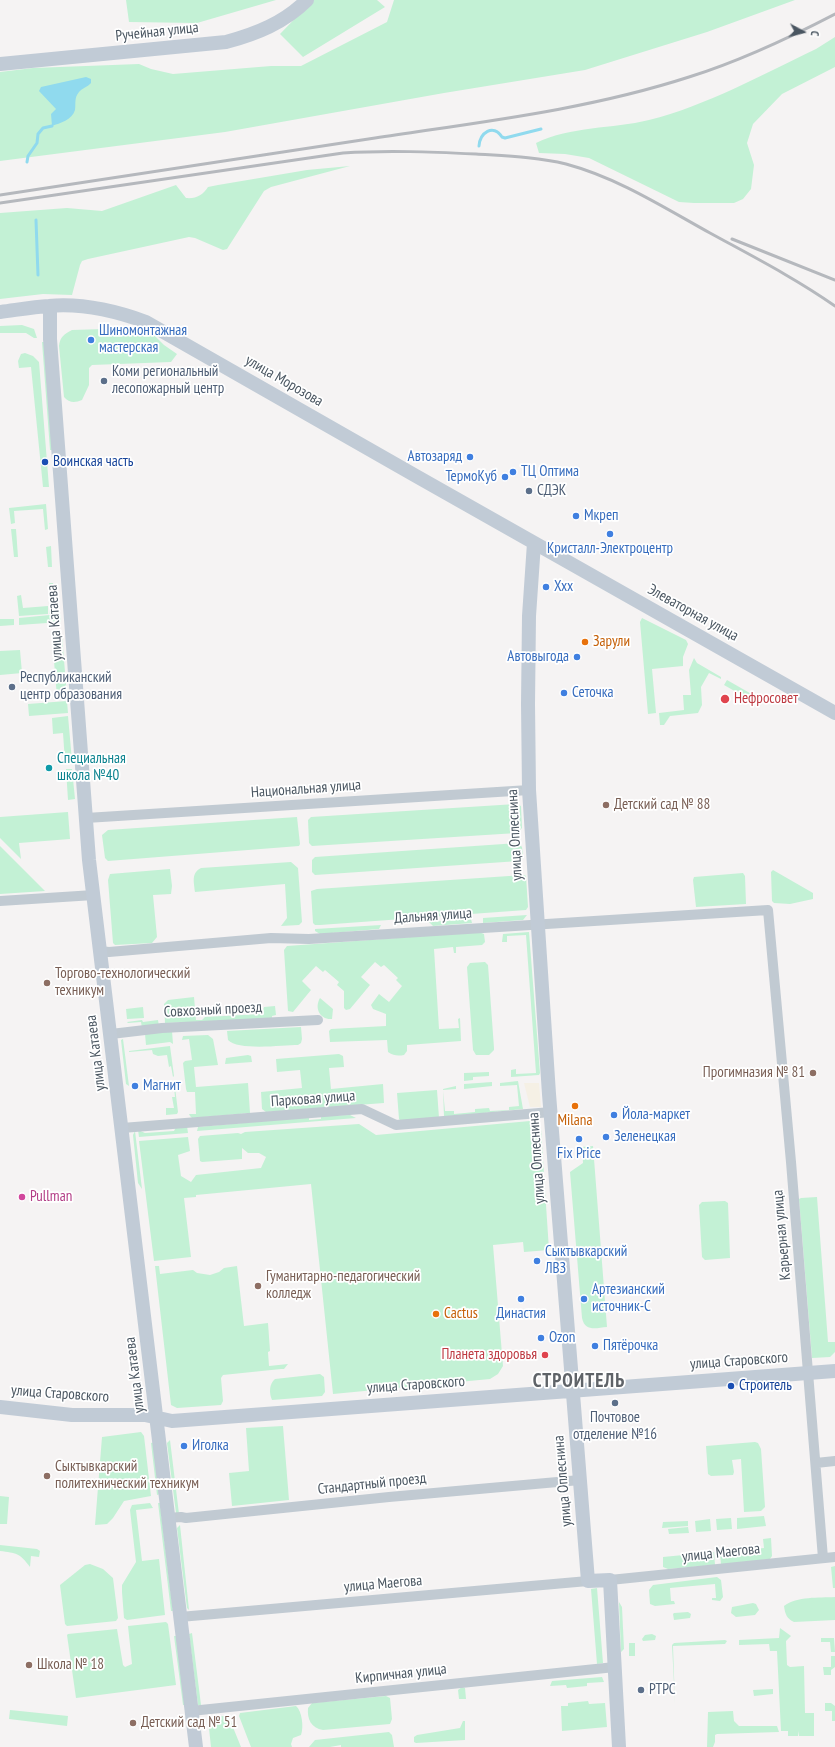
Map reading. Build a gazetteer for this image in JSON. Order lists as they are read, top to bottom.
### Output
{
  "streets": {
    "street": [
      "Ручейная улица",
      "улица Морозова",
      "Элеваторная улица",
      "улица Катаева",
      "Национальная улица",
      "улица Оплеснина",
      "Дальняя улица",
      "Совхозный проезд",
      "Парковая улица",
      "Карьерная улица",
      "улица Старовского",
      "Стандартный проезд",
      "улица Маегова",
      "Кирпичная улица"
    ]
  },
  "crossings": [
    ["улица Морозова", "Элеваторная улица"],
    ["улица Морозова", "улица Катаева"],
    ["улица Морозова", "улица Оплеснина"],
    ["Элеваторная улица", "улица Оплеснина"],
    ["улица Катаева", "Национальная улица"],
    ["улица Катаева", "Дальняя улица"],
    ["улица Катаева", "Совхозный проезд"],
    ["улица Катаева", "Парковая улица"],
    ["улица Катаева", "улица Старовского"],
    ["улица Катаева", "Стандартный проезд"],
    ["улица Катаева", "улица Маегова"],
    ["улица Катаева", "Кирпичная улица"],
    ["Национальная улица", "улица Оплеснина"],
    ["улица Оплеснина", "Дальняя улица"],
    ["улица Оплеснина", "Парковая улица"],
    ["улица Оплеснина", "улица Старовского"],
    ["улица Оплеснина", "Стандартный проезд"],
    ["улица Оплеснина", "улица Маегова"],
    ["Дальняя улица", "Карьерная улица"],
    ["Карьерная улица", "улица Старовского"],
    ["Карьерная улица", "улица Маегова"]
  ],
  "districts": ["СТРОИТЕЛЬ"],
  "places": [
    "Шиномонтажная мастерская",
    "Коми региональный лесопожарный центр",
    "Автозаряд",
    "Воинская часть",
    "ТЦ Оптима",
    "ТермоКуб",
    "СДЭК",
    "Мкреп",
    "Кристалл-Электроцентр",
    "Xxx",
    "Зарули",
    "Автовыгода",
    "Республиканский центр образования",
    "Сеточка",
    "Нефросовет",
    "Специальная школа №40",
    "Детский сад № 88",
    "Торгово-технологический техникум",
    "Прогимназия № 81",
    "Магнит",
    "Milana",
    "Йола-маркет",
    "Зеленецкая",
    "Fix Price",
    "Pullman",
    "Сыктывкарский ЛВЗ",
    "Гуманитарно-педагогический колледж",
    "Династия",
    "Артезианский источник-С",
    "Cactus",
    "Ozon",
    "Пятёрочка",
    "Планета здоровья",
    "Строитель",
    "Почтовое отделение №16",
    "Иголка",
    "Сыктывкарский политехнический техникум",
    "Школа № 18",
    "РТРС",
    "Детский сад № 51"
  ],
  "north": "right"
}
